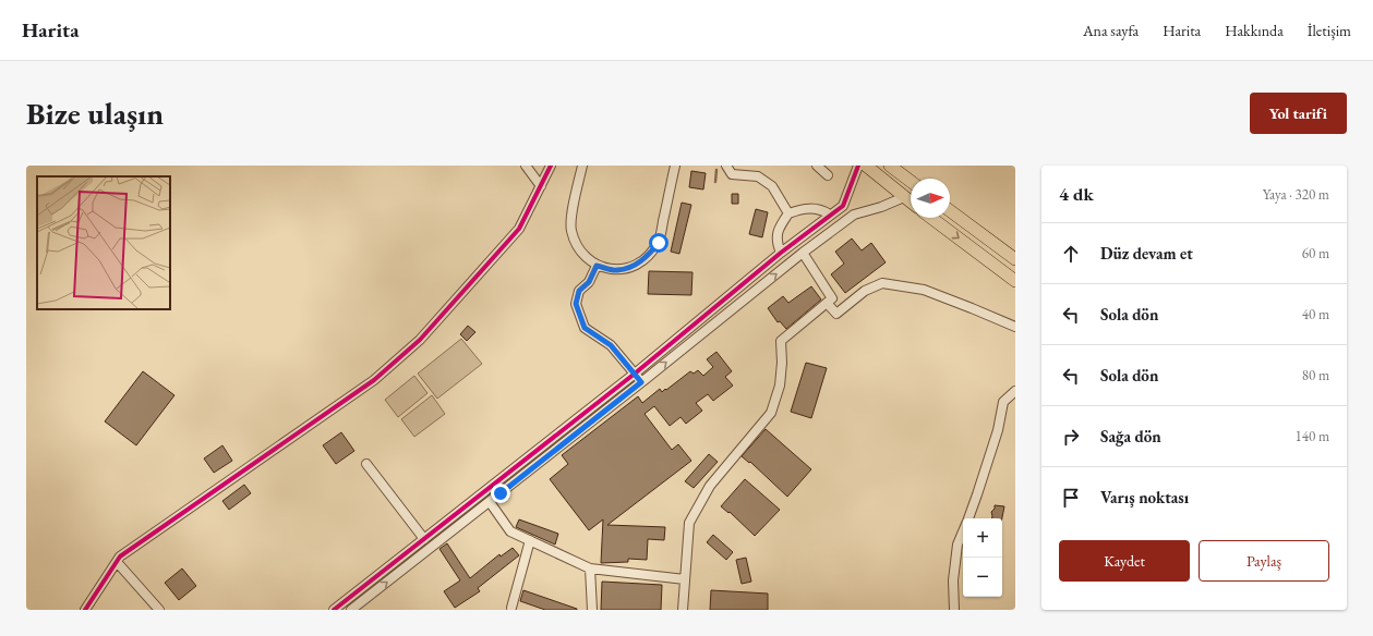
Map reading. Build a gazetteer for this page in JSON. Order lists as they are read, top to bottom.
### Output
{
  "north": "right",
  "page": {
    "header": "Harita",
    "nav": [
      "Ana sayfa",
      "Harita",
      "Hakkında",
      "İletişim"
    ],
    "buttons": [
      "Yol tarifi",
      ["Kaydet", "Paylaş"]
    ],
    "title": "Bize ulaşın",
    "heading": ["4 dk", "Yaya · 320 m"],
    "list": [
      ["Düz devam et", "60 m"],
      ["Sola dön", "40 m"],
      ["Sola dön", "80 m"],
      ["Sağa dön", "140 m"],
      "Varış noktası"
    ],
    "map_buttons": ["+", "−"]
  }
}
